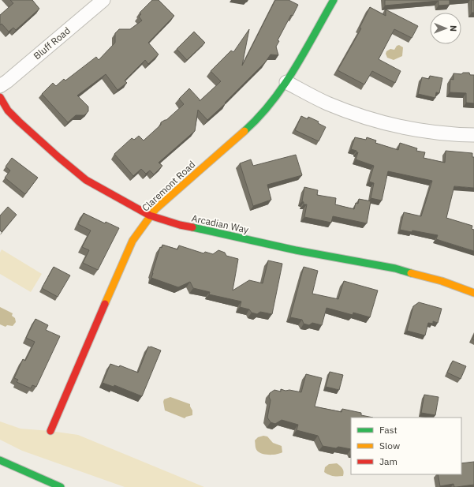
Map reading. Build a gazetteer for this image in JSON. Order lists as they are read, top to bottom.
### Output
{
  "streets": {
    "street": ["Bluff Road", "Claremont Road", "Arcadian Way"]
  },
  "crossings": [
    ["Claremont Road", "Arcadian Way"]
  ],
  "legend": ["Fast", "Slow", "Jam"],
  "north": "right"
}
